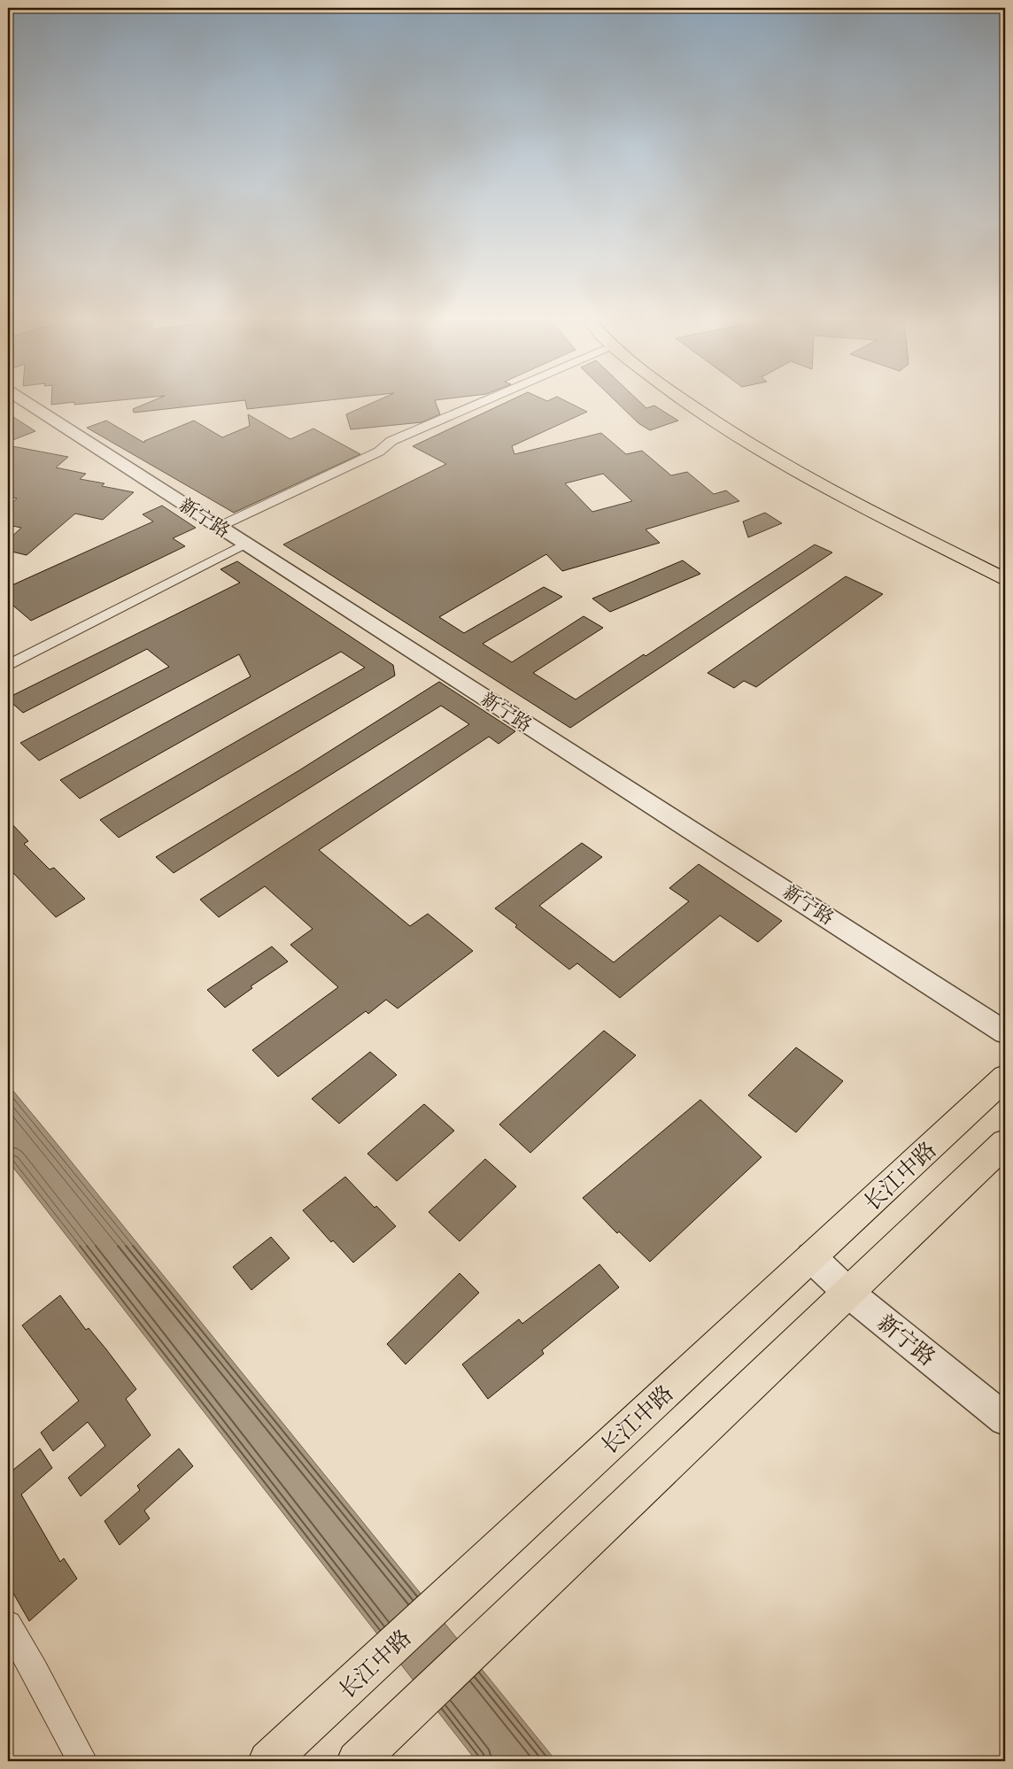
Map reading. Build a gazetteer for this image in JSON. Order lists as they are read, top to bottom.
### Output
{
  "streets": {
    "main road": ["长江中路"],
    "street": ["新宁路"]
  },
  "crossings": [
    ["新宁路", "长江中路"]
  ]
}
